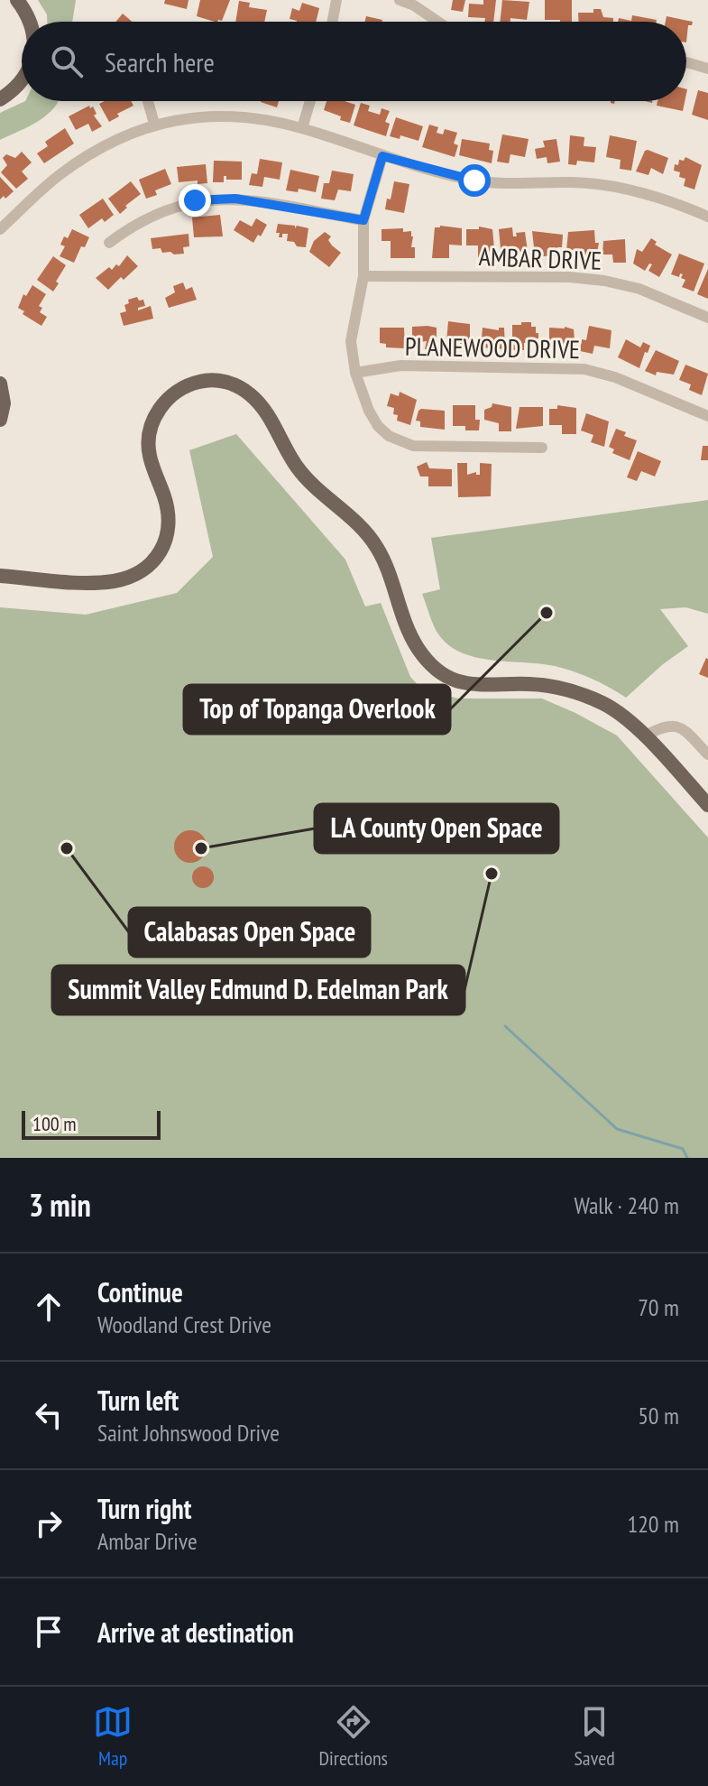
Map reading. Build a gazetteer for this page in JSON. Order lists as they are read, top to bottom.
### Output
{
  "streets": {
    "street": ["AMBAR DRIVE", "PLANEWOOD DRIVE"]
  },
  "places": [
    "Top of Topanga Overlook",
    "Calabasas Open Space",
    "LA County Open Space",
    "Summit Valley Edmund D. Edelman Park"
  ],
  "scale_bar": "100 m",
  "page": {
    "search": "Search here",
    "scale": "100 m",
    "heading": ["3 min", "Walk · 240 m"],
    "list": [
      ["Continue", "Woodland Crest Drive", "70 m"],
      ["Turn left", "Saint Johnswood Drive", "50 m"],
      ["Turn right", "Ambar Drive", "120 m"],
      "Arrive at destination"
    ],
    "nav": ["Map", "Directions", "Saved"]
  }
}
